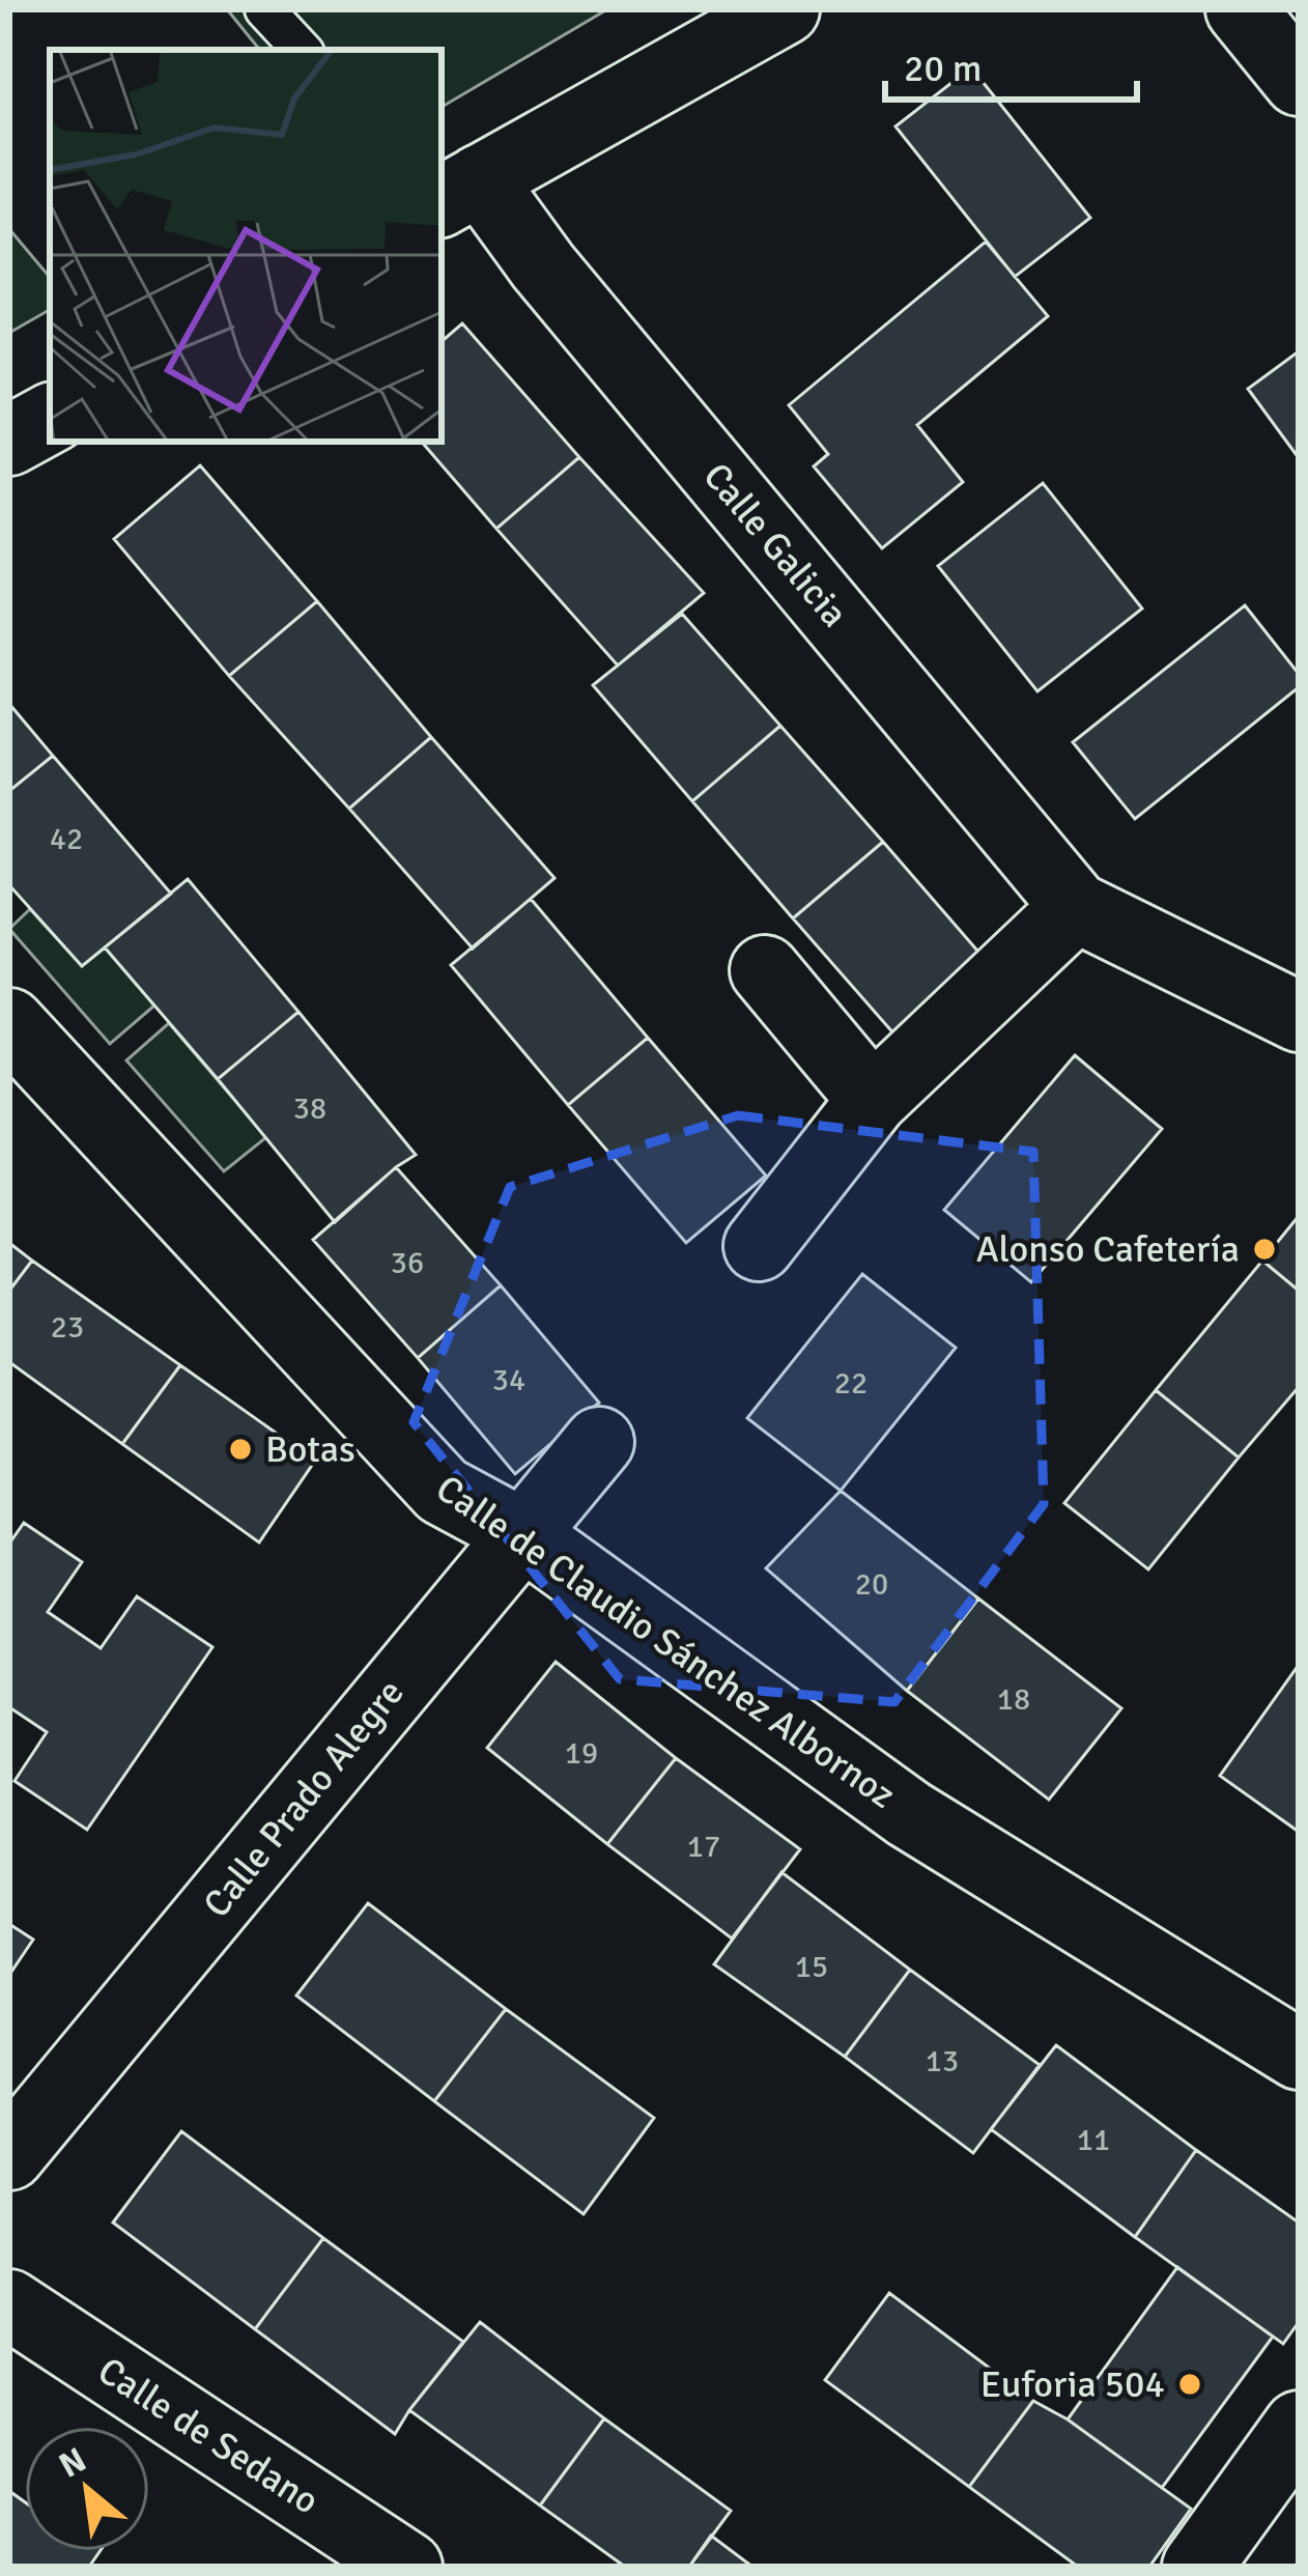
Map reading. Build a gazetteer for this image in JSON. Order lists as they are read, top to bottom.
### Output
{
  "streets": {
    "street": [
      "Calle Galicia",
      "Calle de Claudio Sánchez Albornoz",
      "Calle Prado Alegre",
      "Calle de Sedano"
    ]
  },
  "crossings": [
    ["Calle de Claudio Sánchez Albornoz", "Calle Prado Alegre"]
  ],
  "places": ["Alonso Cafetería", "Botas", "Euforia 504"],
  "house_numbers": [
    "42",
    "38",
    "36",
    "23",
    "34",
    "22",
    "20",
    "18",
    "19",
    "17",
    "15",
    "13",
    "11"
  ],
  "scale_bar": "20 m",
  "north": "top left"
}
